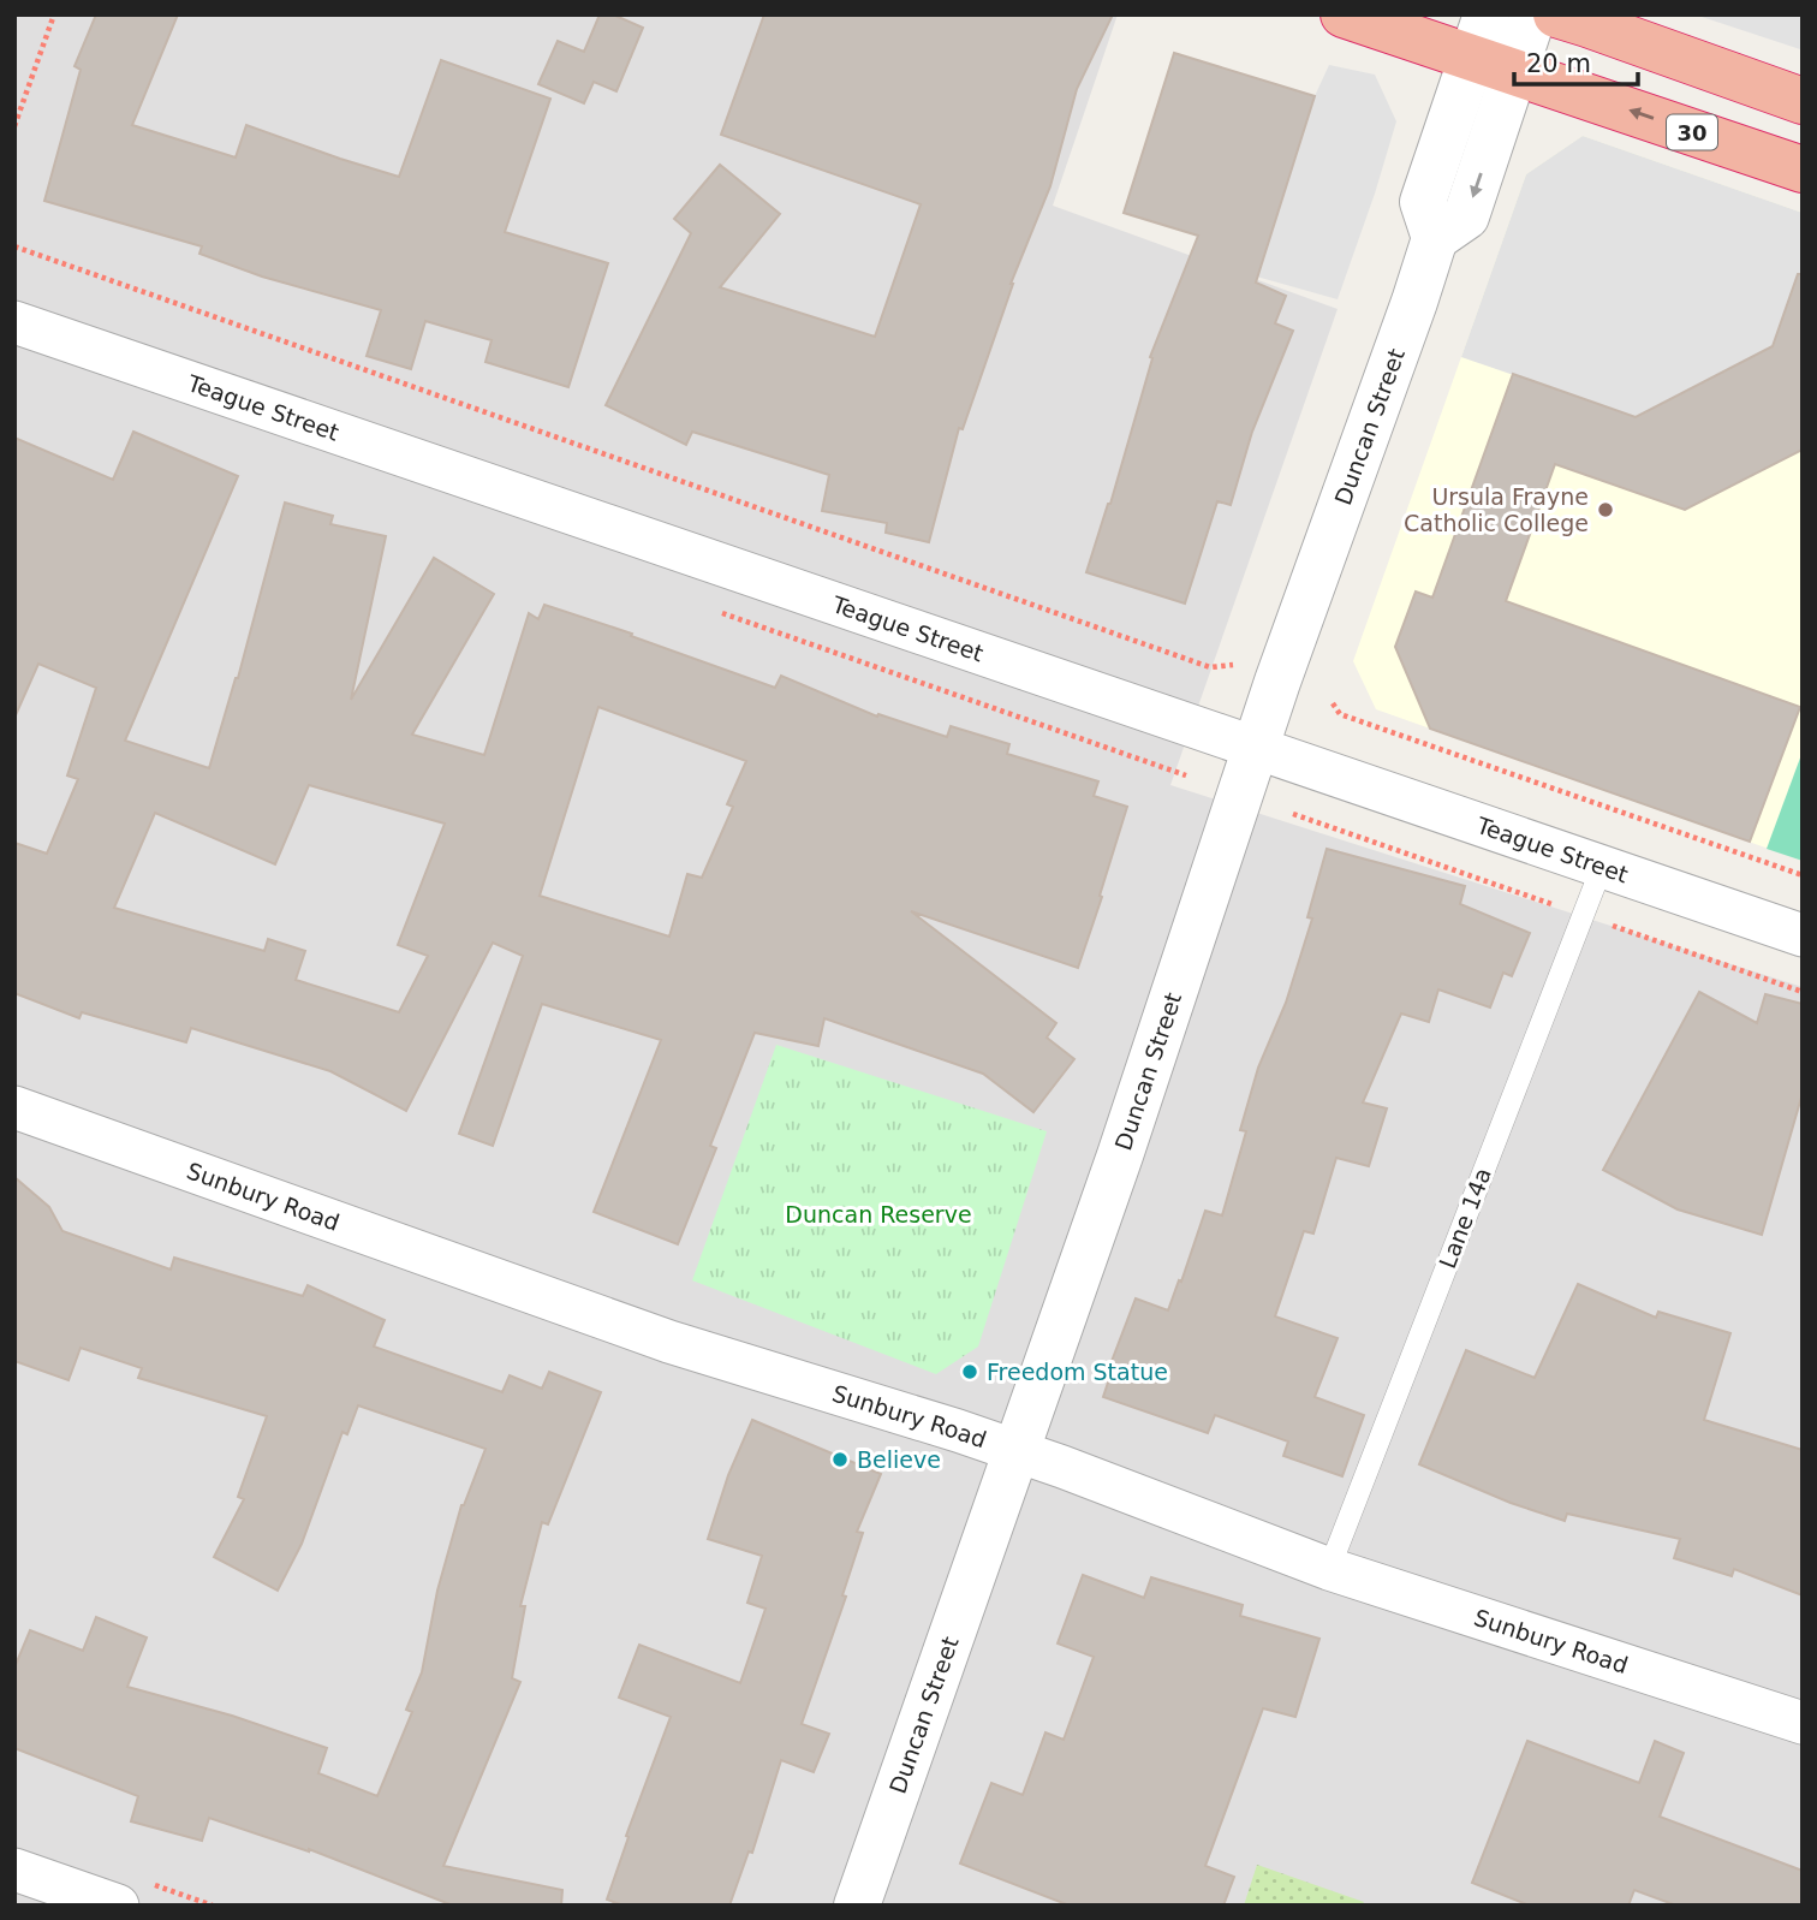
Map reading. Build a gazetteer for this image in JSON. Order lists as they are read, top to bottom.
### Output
{
  "streets": {
    "highway": ["30"],
    "street": ["Teague Street", "Duncan Street", "Sunbury Road"],
    "lane": ["Lane 14a"]
  },
  "crossings": [
    ["Teague Street", "Duncan Street"],
    ["Teague Street", "Lane 14a"],
    ["Duncan Street", "Sunbury Road"],
    ["Sunbury Road", "Lane 14a"]
  ],
  "parks": ["Duncan Reserve"],
  "places": ["Ursula Frayne Catholic College", "Freedom Statue", "Believe"],
  "scale_bar": "20 m"
}
